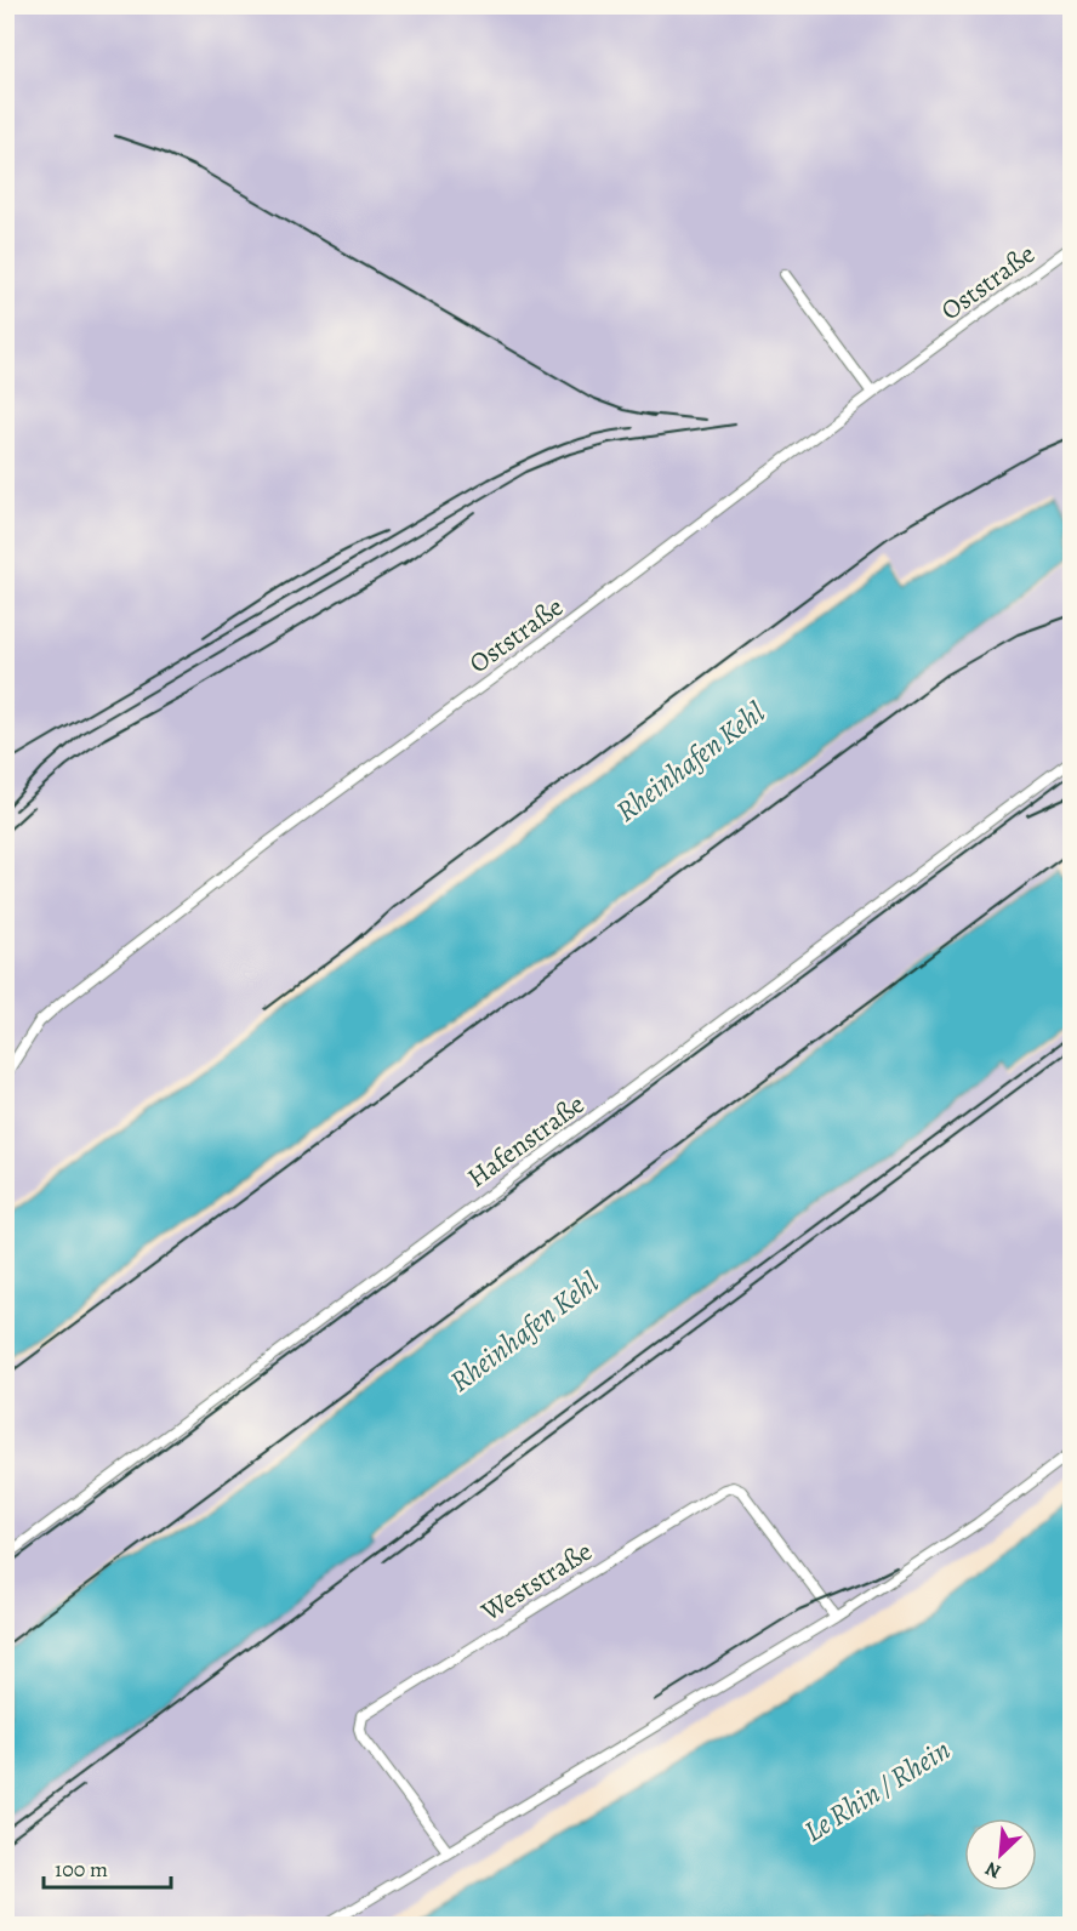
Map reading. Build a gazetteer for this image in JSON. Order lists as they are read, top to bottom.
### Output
{
  "streets": {
    "street": ["Oststraße", "Hafenstraße", "Weststraße"]
  },
  "water": ["Rheinhafen Kehl", "Le Rhin / Rhein"],
  "scale_bar": "100 m",
  "north": "bottom left"
}
